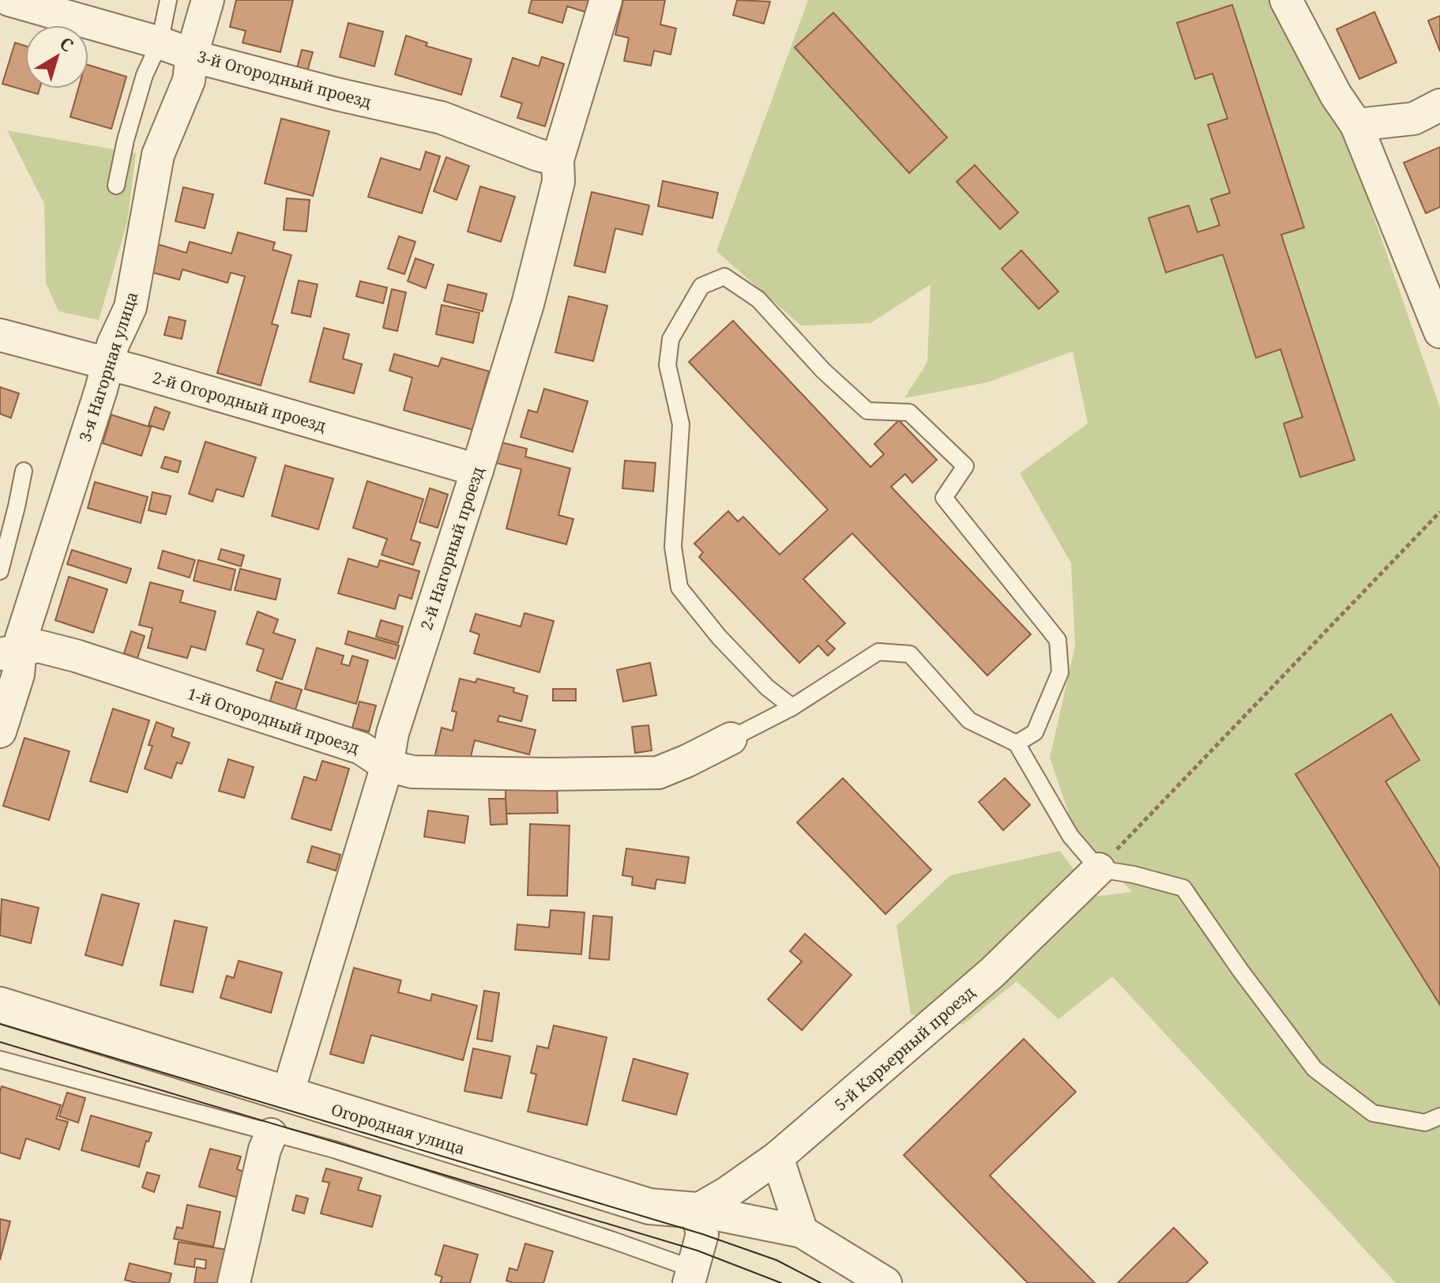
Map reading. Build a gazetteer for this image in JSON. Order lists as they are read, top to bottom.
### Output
{
  "streets": {
    "street": [
      "3-й Огородный проезд",
      "3-я Нагорная улица",
      "2-й Огородный проезд",
      "2-й Нагорный проезд",
      "1-й Огородный проезд",
      "5-й Карьерный проезд",
      "Огородная улица"
    ]
  },
  "crossings": [
    ["3-й Огородный проезд", "3-я Нагорная улица"],
    ["3-й Огородный проезд", "2-й Нагорный проезд"],
    ["3-я Нагорная улица", "2-й Огородный проезд"],
    ["3-я Нагорная улица", "1-й Огородный проезд"],
    ["2-й Огородный проезд", "2-й Нагорный проезд"],
    ["2-й Нагорный проезд", "1-й Огородный проезд"],
    ["2-й Нагорный проезд", "Огородная улица"],
    ["5-й Карьерный проезд", "Огородная улица"]
  ],
  "north": "top right"
}
